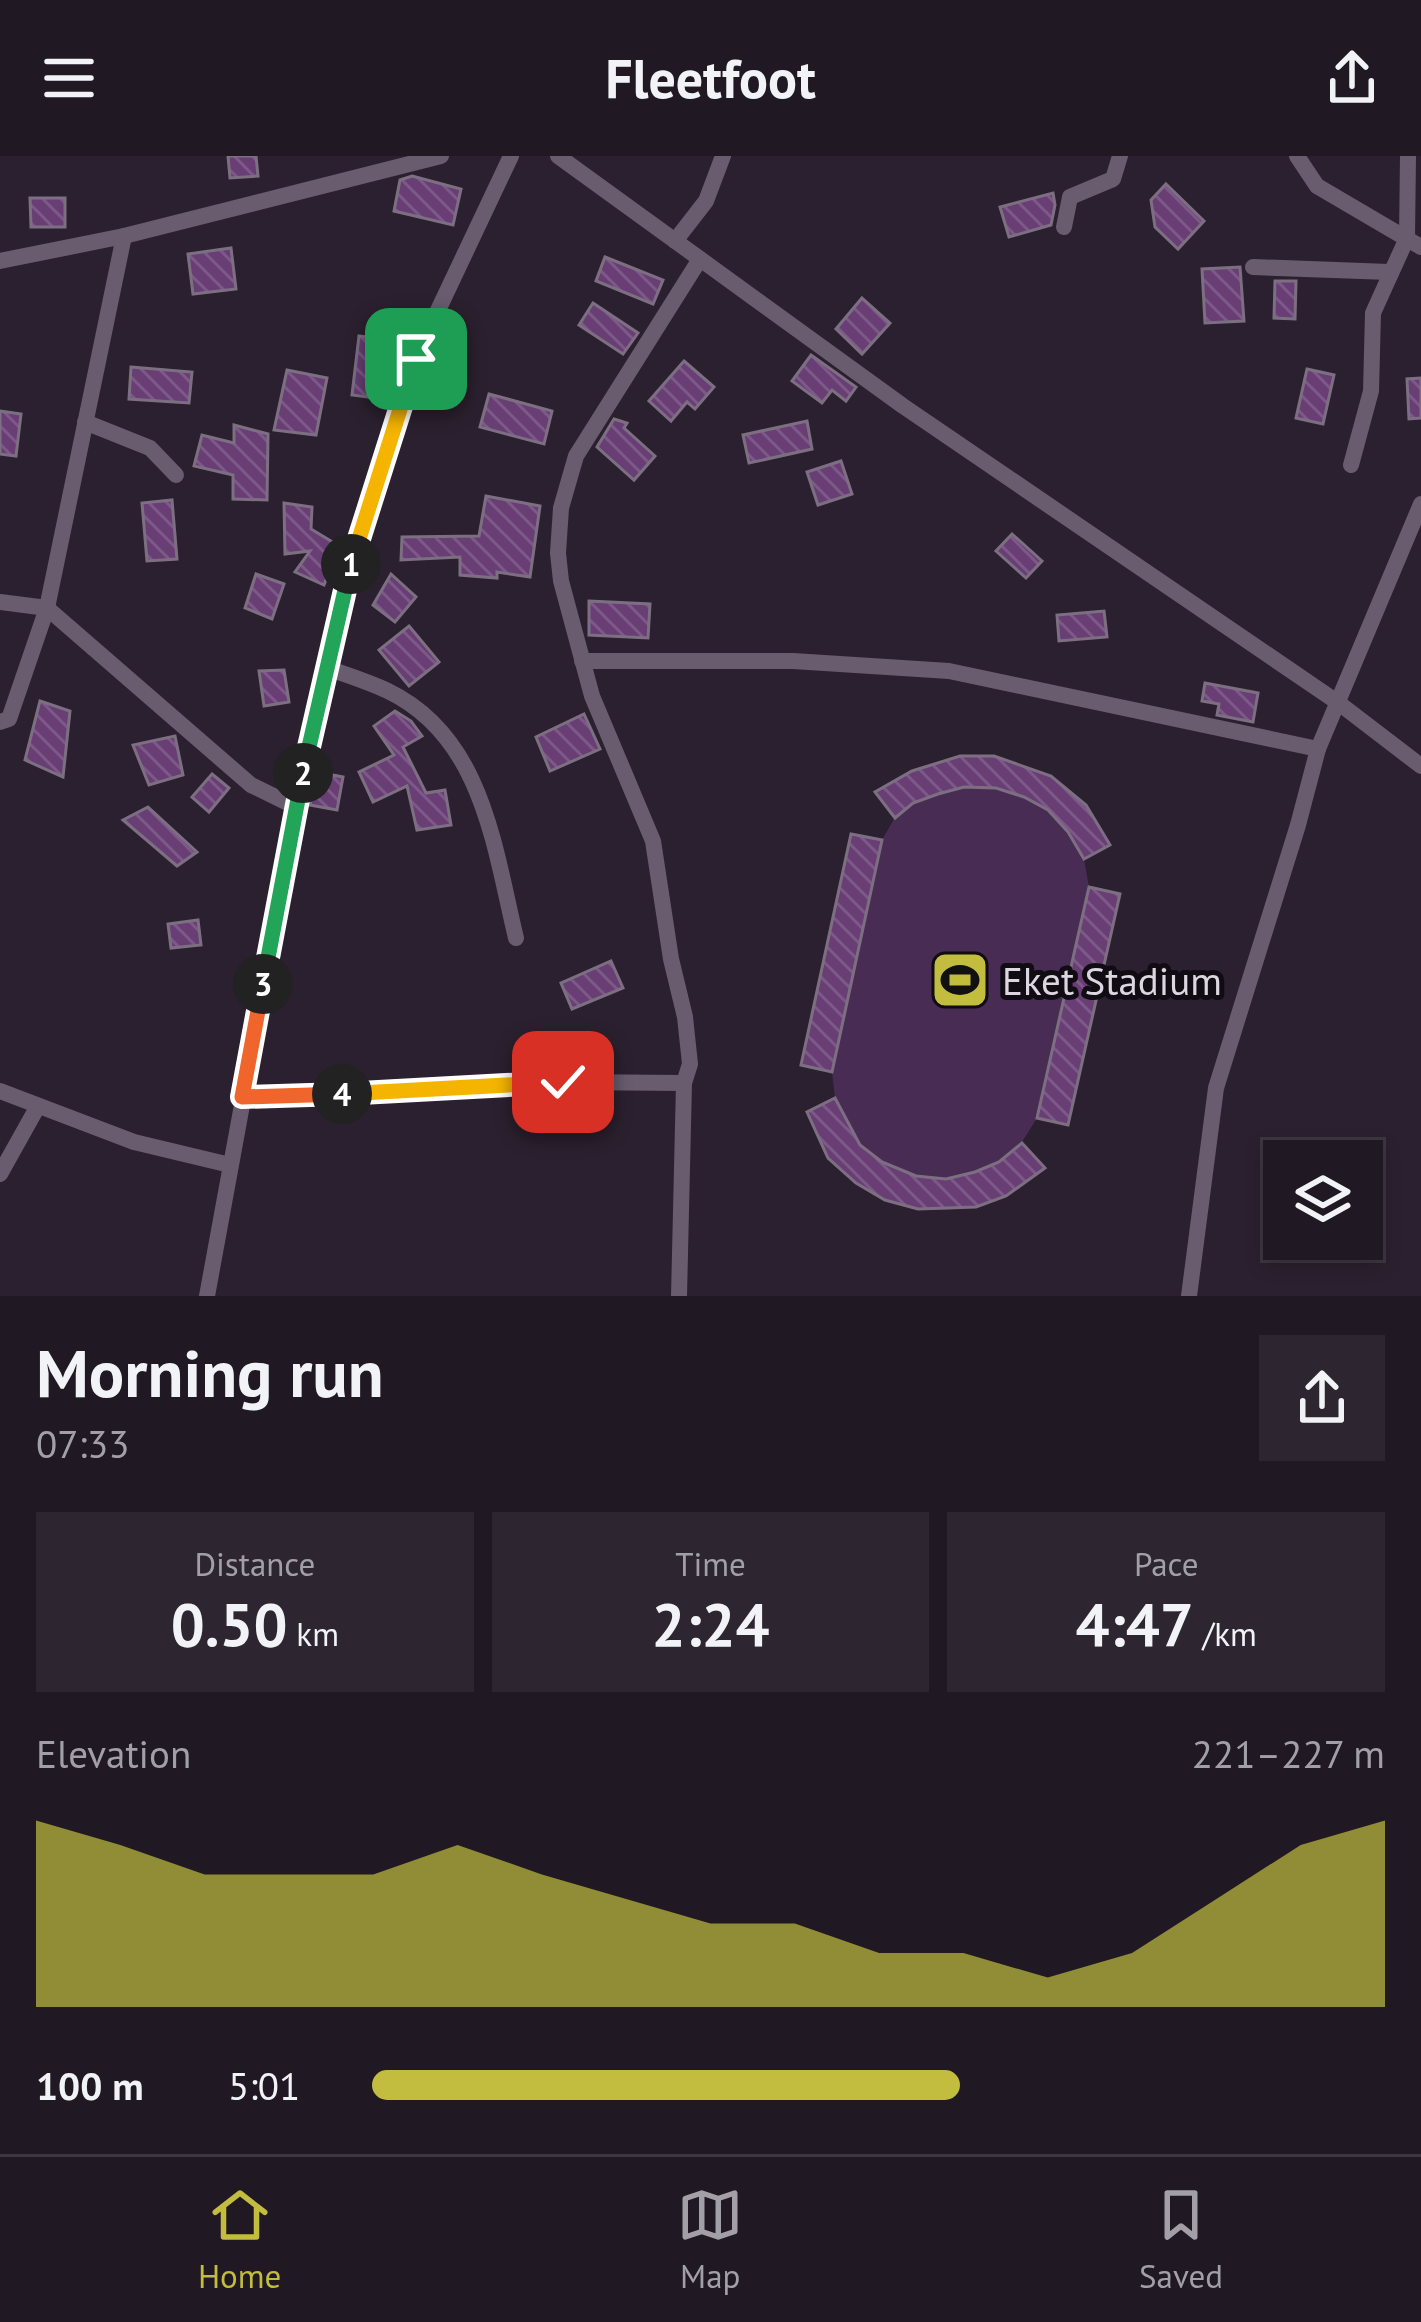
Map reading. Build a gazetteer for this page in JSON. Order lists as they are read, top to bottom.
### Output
{
  "places": {
    "sports": ["Eket Stadium"]
  },
  "page": {
    "header": "Fleetfoot",
    "pins": [
      "1",
      "2",
      "3",
      "4"
    ],
    "heading": ["Morning run", "07:33"],
    "stats": [
      ["Distance", "0.50 km"],
      ["Time", "2:24"],
      ["Pace", "4:47 /km"]
    ],
    "chart": ["Elevation", "221–227 m"],
    "list": [
      {
        "name": "100 m",
        "note": "5:01"
      }
    ],
    "tabs": ["Home", "Map", "Saved"]
  }
}
